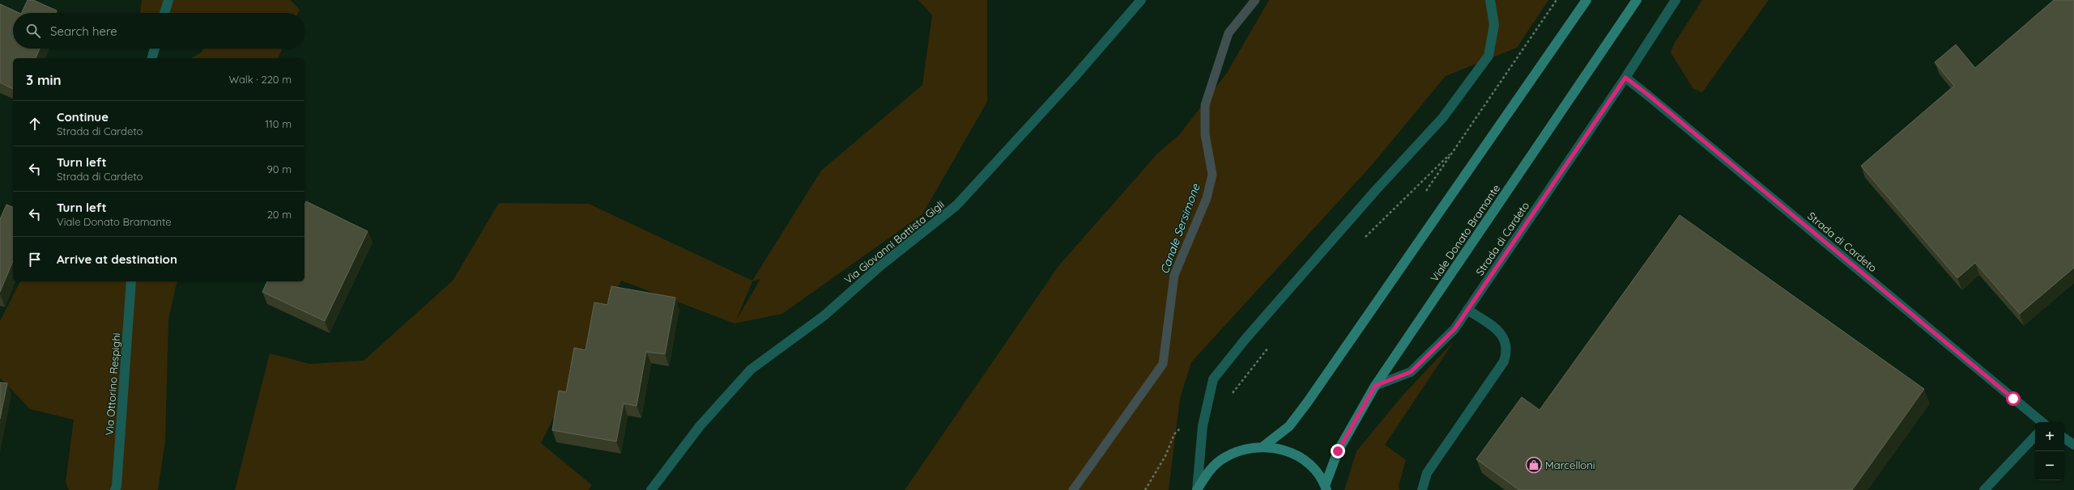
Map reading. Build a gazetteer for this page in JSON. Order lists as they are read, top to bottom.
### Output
{
  "streets": {
    "main road": ["Viale Donato Bramante"],
    "street": ["Strada di Cardeto", "Via Giovanni Battista Gigli", "Via Ottorino Respighi"]
  },
  "crossings": [
    ["Viale Donato Bramante", "Strada di Cardeto"]
  ],
  "water": ["Canale Sersimone"],
  "places": {
    "shop": ["Marcelloni"]
  },
  "page": {
    "search": "Search here",
    "heading": ["3 min", "Walk · 220 m"],
    "list": [
      ["Continue", "Strada di Cardeto", "110 m"],
      ["Turn left", "Strada di Cardeto", "90 m"],
      ["Turn left", "Viale Donato Bramante", "20 m"],
      "Arrive at destination"
    ],
    "map_buttons": ["+", "−"]
  }
}
